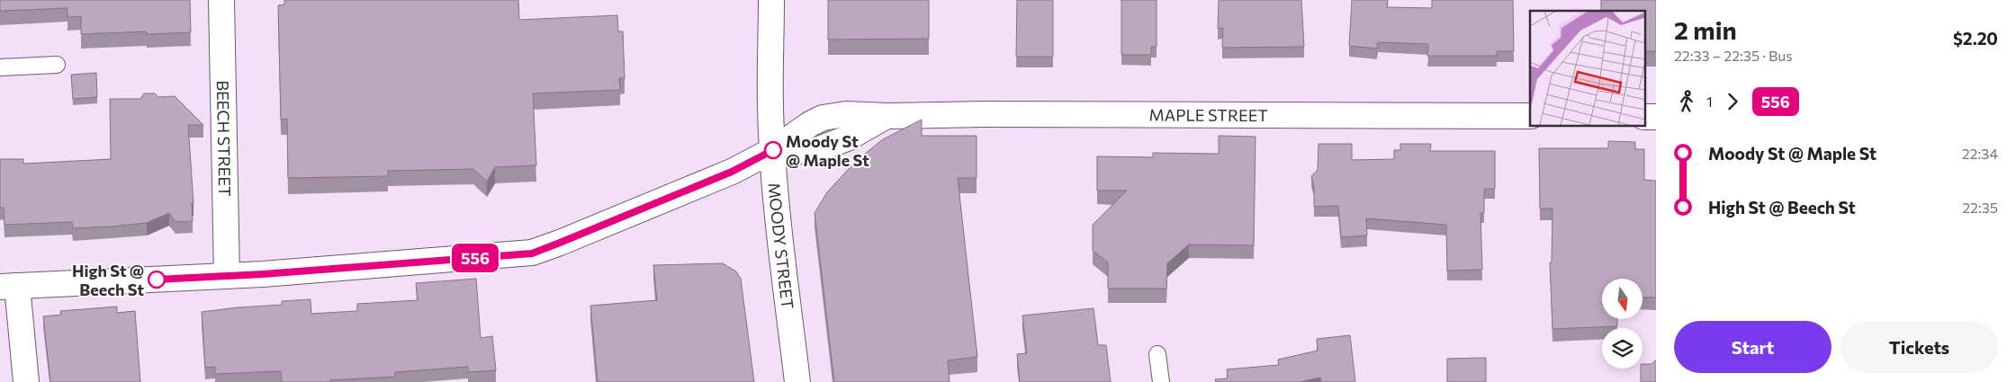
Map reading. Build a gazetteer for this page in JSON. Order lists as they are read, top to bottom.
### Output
{
  "streets": {
    "main road": ["MAPLE STREET", "BEECH STREET", "MOODY STREET"]
  },
  "crossings": [
    ["MAPLE STREET", "MOODY STREET"]
  ],
  "places": ["Moody St @ Maple St", "High St @ Beech St"],
  "lines": ["bus line 556"],
  "north": "bottom",
  "page": {
    "on_map": "556",
    "heading": ["2 min", "22:33 – 22:35 · Bus", "$2.20"],
    "legs": ["1", "556"],
    "list": [
      {
        "name": "Moody St @ Maple St",
        "value": "22:34"
      },
      {
        "name": "High St @ Beech St",
        "value": "22:35"
      }
    ],
    "buttons": ["Start", "Tickets"]
  }
}
